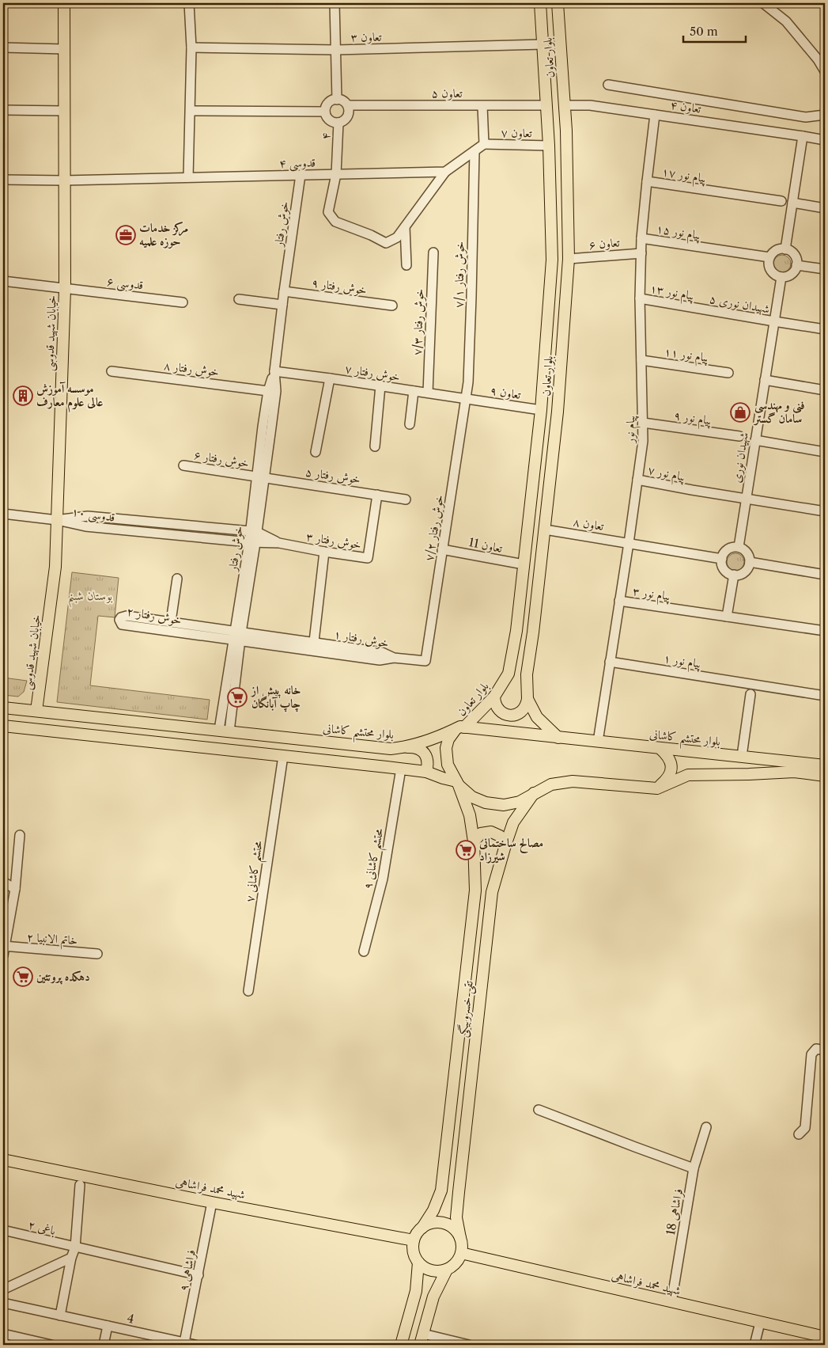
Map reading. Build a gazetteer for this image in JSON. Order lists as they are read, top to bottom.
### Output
{
  "streets": {
    "main road": [
      "بلوار تعاون",
      "خیابان شهید قدوسی",
      "بلوار محتشم کاشانی",
      "تقی خسروبیگی",
      "شهید محمد فراشاهی"
    ],
    "street": [
      "تعاون ۳",
      "تعاون ۵",
      "تعاون ۴",
      "تعاون ۷",
      "۴",
      "قدوسی ۴",
      "پیام نور ۱۷",
      "خوش رفتار",
      "پیام نور ۱۵",
      "تعاون ۶",
      "خوش رفتار ۷/۱",
      "قدوسی ۶",
      "خوش رفتار ۹",
      "پیام نور ۱۳",
      "شهیدان نوری ۵",
      "خوش رفتار ۷/۳",
      "پیام نور ۱۱",
      "خوش رفتار ۸",
      "خوش رفتار ۷",
      "تعاون ۹",
      "پیام نور ۹",
      "پیام نور",
      "شهیدان نوری",
      "خوش رفتار ۶",
      "پیام نور ۷",
      "خوش رفتار ۵",
      "قدوسی ۱۰",
      "تعاون ۸",
      "خوش رفتار ۷/۲",
      "خوش رفتار ۳",
      "تعاون 11",
      "پیام نور ۳",
      "خوش رفتار ۲",
      "خوش رفتار ۱",
      "پیام نور ۱",
      "محتشم کاشانی ۹",
      "محتشم کاشانی ۷",
      "خاتم الانبیا ۲",
      "فراشاهی 18",
      "باغی ۲",
      "فراشاهی ۹",
      "4"
    ]
  },
  "crossings": [
    ["تعاون ۳", "بلوار تعاون"],
    ["بلوار تعاون", "تعاون ۵"],
    ["بلوار تعاون", "تعاون ۴"],
    ["بلوار تعاون", "تعاون ۷"],
    ["بلوار تعاون", "تعاون ۶"],
    ["بلوار تعاون", "تعاون ۹"],
    ["بلوار تعاون", "تعاون ۸"],
    ["بلوار تعاون", "تعاون 11"],
    ["بلوار تعاون", "بلوار محتشم کاشانی"],
    ["بلوار تعاون", "تقی خسروبیگی"],
    ["تعاون ۵", "۴"],
    ["تعاون ۴", "پیام نور"],
    ["۴", "قدوسی ۴"],
    ["قدوسی ۴", "خوش رفتار"],
    ["قدوسی ۴", "خیابان شهید قدوسی"],
    ["پیام نور ۱۷", "پیام نور"],
    ["خوش رفتار", "خوش رفتار ۹"],
    ["خوش رفتار", "خوش رفتار ۸"],
    ["خوش رفتار", "خوش رفتار ۷"],
    ["خوش رفتار", "خوش رفتار ۶"],
    ["خوش رفتار", "خوش رفتار ۵"],
    ["خوش رفتار", "قدوسی ۱۰"],
    ["خوش رفتار", "خوش رفتار ۲"],
    ["خوش رفتار", "خوش رفتار ۱"],
    ["خوش رفتار", "بلوار محتشم کاشانی"],
    ["پیام نور ۱۵", "پیام نور"],
    ["پیام نور ۱۵", "شهیدان نوری"],
    ["تعاون ۶", "پیام نور"],
    ["خوش رفتار ۷/۱", "خوش رفتار ۷"],
    ["خوش رفتار ۷/۱", "تعاون ۹"],
    ["خوش رفتار ۷/۱", "خوش رفتار ۷/۲"],
    ["قدوسی ۶", "خیابان شهید قدوسی"],
    ["پیام نور ۱۳", "شهیدان نوری ۵"],
    ["پیام نور ۱۳", "پیام نور"],
    ["شهیدان نوری ۵", "شهیدان نوری"],
    ["خوش رفتار ۷/۳", "خوش رفتار ۷"],
    ["خیابان شهید قدوسی", "قدوسی ۱۰"],
    ["خیابان شهید قدوسی", "بلوار محتشم کاشانی"],
    ["پیام نور ۱۱", "پیام نور"],
    ["خوش رفتار ۷", "تعاون ۹"],
    ["خوش رفتار ۷", "خوش رفتار ۷/۲"],
    ["تعاون ۹", "خوش رفتار ۷/۲"],
    ["پیام نور ۹", "پیام نور"],
    ["پیام نور", "پیام نور ۷"],
    ["پیام نور", "تعاون ۸"],
    ["پیام نور", "پیام نور ۳"],
    ["پیام نور", "پیام نور ۱"],
    ["پیام نور", "بلوار محتشم کاشانی"],
    ["شهیدان نوری", "پیام نور ۷"],
    ["شهیدان نوری", "تعاون ۸"],
    ["خوش رفتار ۶", "خوش رفتار ۵"],
    ["خوش رفتار ۵", "خوش رفتار ۳"],
    ["قدوسی ۱۰", "خوش رفتار ۳"],
    ["خوش رفتار ۷/۲", "تعاون 11"],
    ["خوش رفتار ۷/۲", "خوش رفتار ۱"],
    ["خوش رفتار ۲", "خوش رفتار ۱"],
    ["بلوار محتشم کاشانی", "تقی خسروبیگی"],
    ["تقی خسروبیگی", "شهید محمد فراشاهی"],
    ["شهید محمد فراشاهی", "فراشاهی 18"],
    ["شهید محمد فراشاهی", "فراشاهی ۹"],
    ["باغی ۲", "فراشاهی ۹"],
    ["فراشاهی ۹", "4"]
  ],
  "parks": ["بوستان شبنم"],
  "places": {
    "office": ["مرکز خدمات حوزه علمیه"],
    "building": ["موسسه آموزش عالی علوم معارف"],
    "shop": ["فنی و مهندسی سامان گستر"],
    "supermarket": ["خانه پیش از چاپ آبانگان", "مصالح ساختمانی شیرزاد", "دهکده پروتئین"]
  },
  "scale_bar": "50 m"
}
